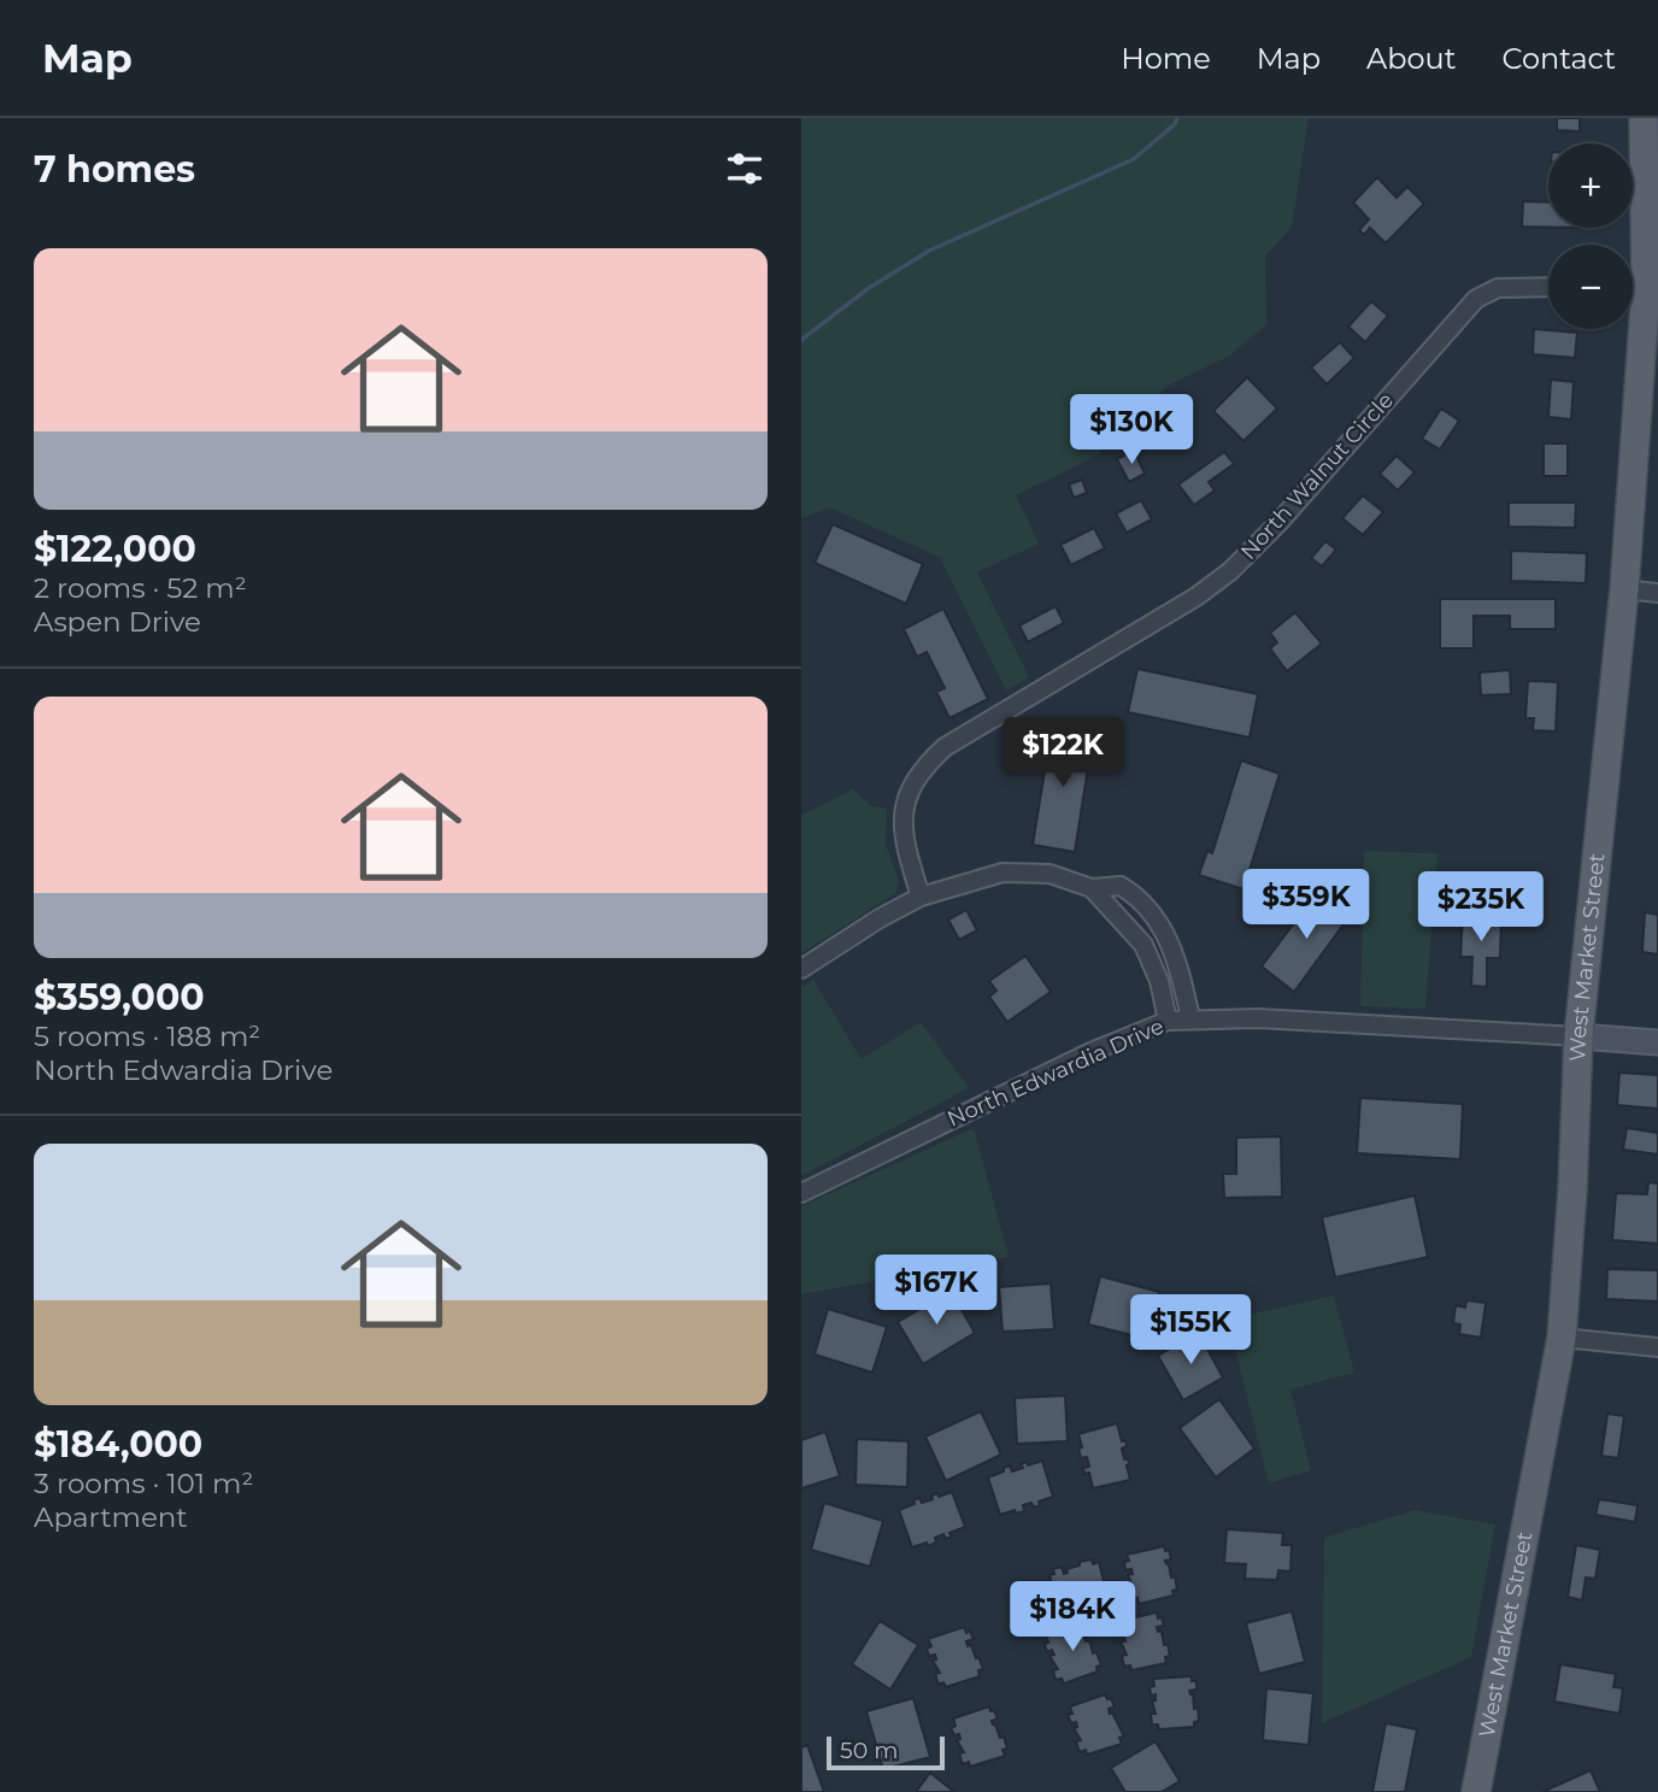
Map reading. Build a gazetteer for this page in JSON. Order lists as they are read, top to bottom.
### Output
{
  "streets": {
    "main road": ["West Market Street"],
    "street": ["North Walnut Circle", "North Edwardia Drive"]
  },
  "crossings": [
    ["West Market Street", "North Edwardia Drive"]
  ],
  "scale_bar": "50 m",
  "page": {
    "header": "Map",
    "nav": [
      "Home",
      "Map",
      "About",
      "Contact"
    ],
    "heading": "7 homes",
    "map_buttons": ["+", "−"],
    "list": [
      {
        "name": "$122,000",
        "note": "2 rooms · 52 m² · Aspen Drive"
      },
      {
        "name": "$359,000",
        "note": "5 rooms · 188 m² · North Edwardia Drive"
      },
      {
        "name": "$184,000",
        "note": "3 rooms · 101 m² · Apartment"
      }
    ],
    "price": [
      "$130K",
      "$122K",
      "$359K",
      "$235K",
      "$167K",
      "$155K",
      "$184K"
    ],
    "scale": "50 m"
  }
}
